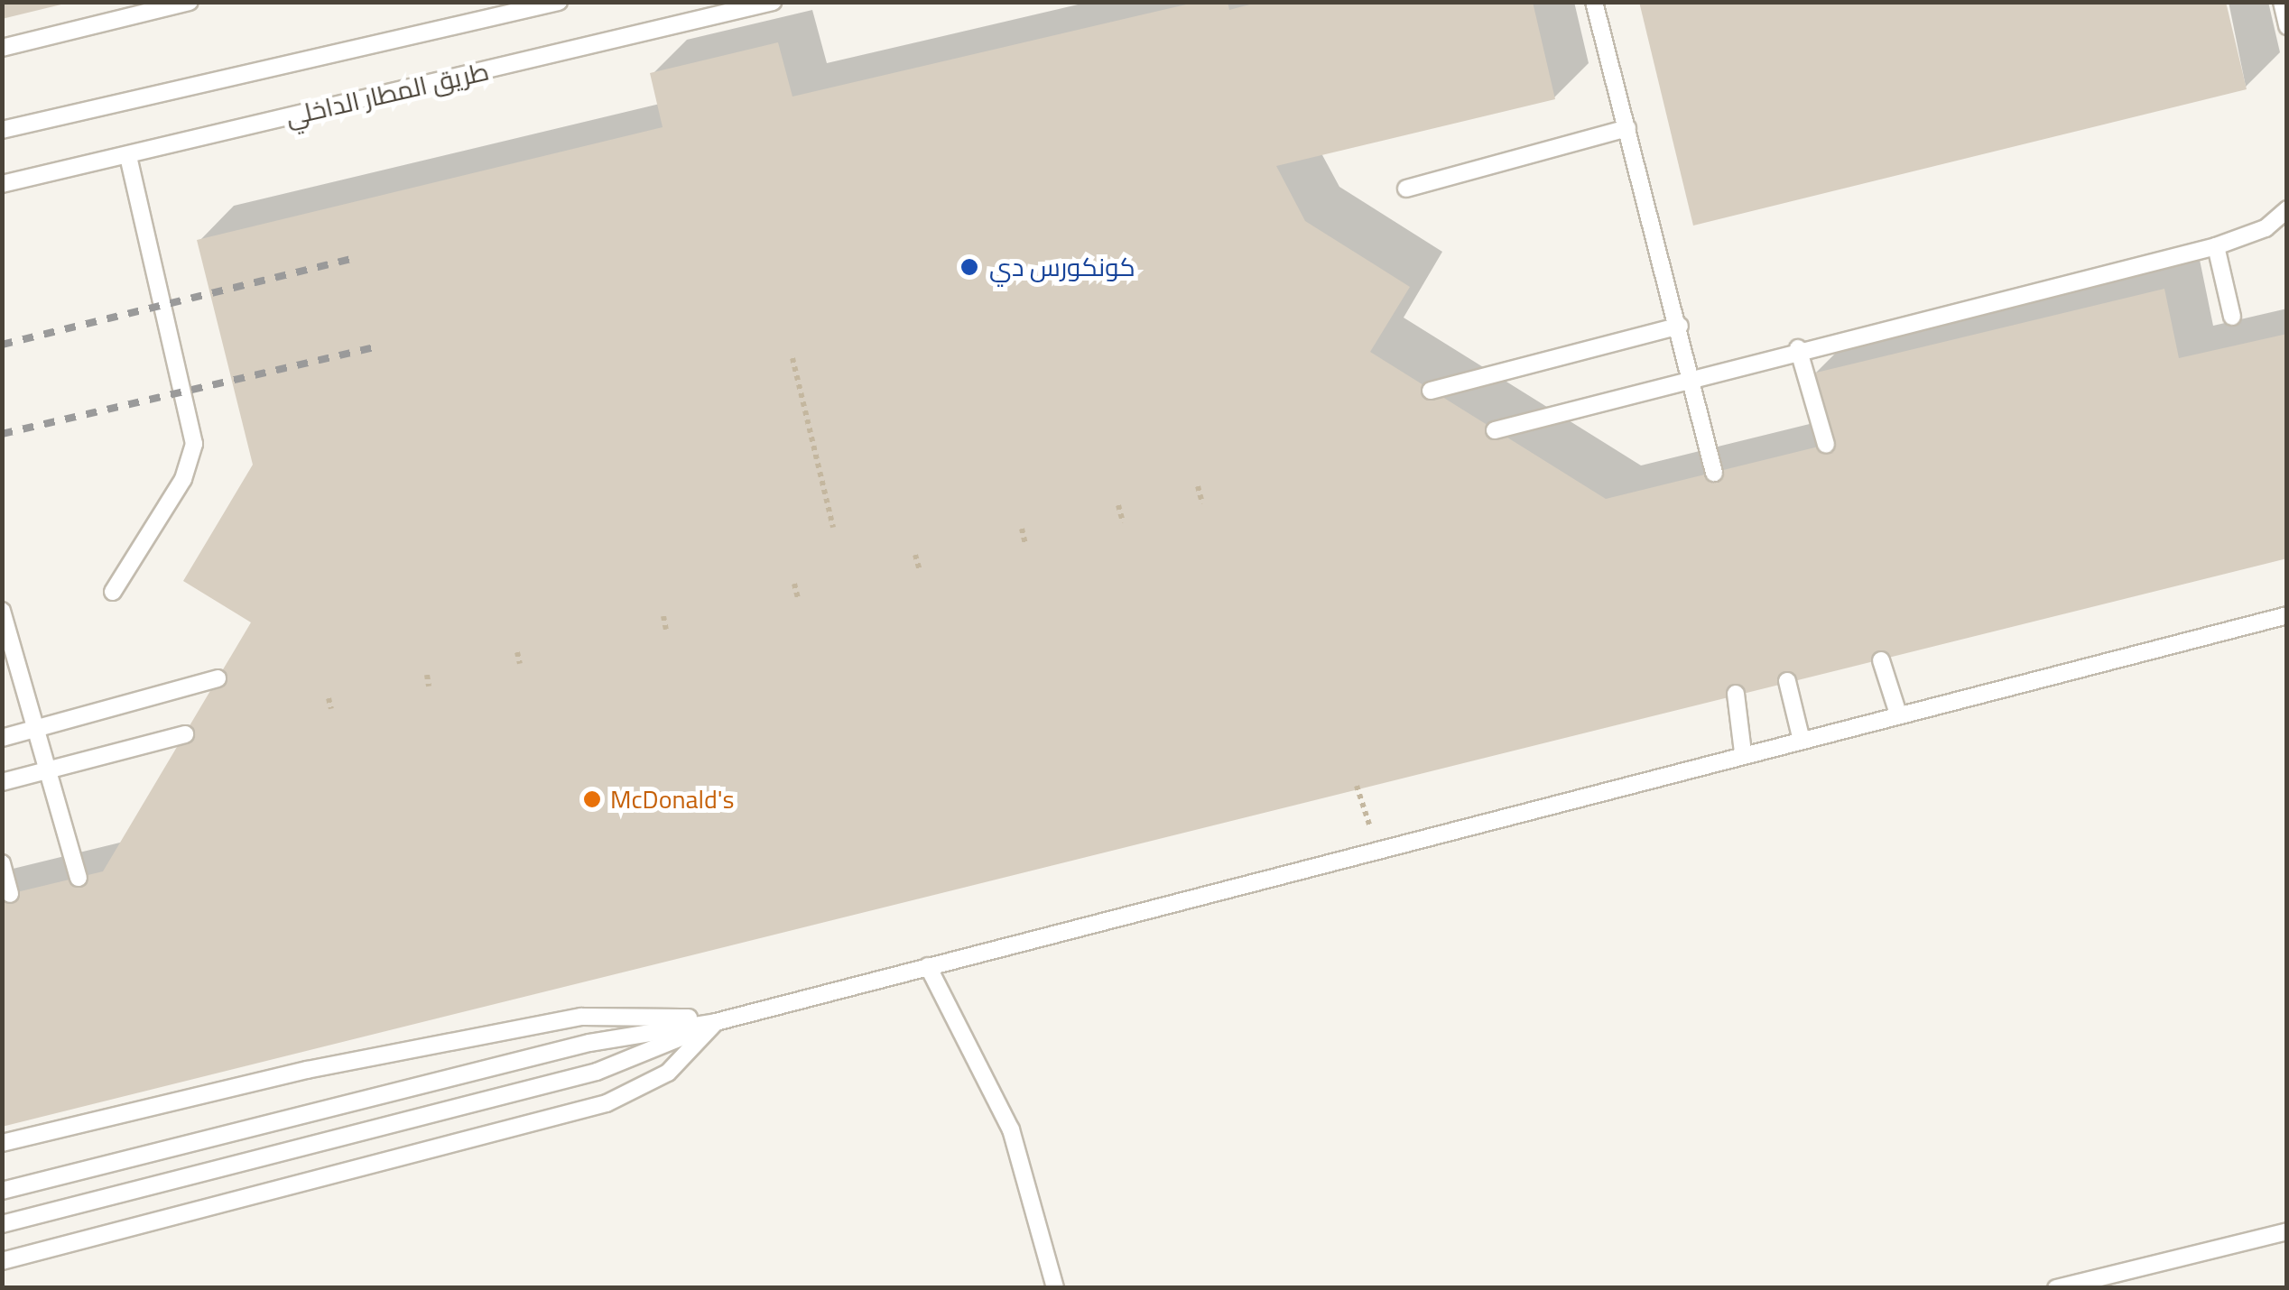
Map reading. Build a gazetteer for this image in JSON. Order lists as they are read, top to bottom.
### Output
{
  "streets": {
    "lane": ["طريق المطار الداخلي"]
  },
  "places": ["كونكورس دي", "McDonald's"]
}
